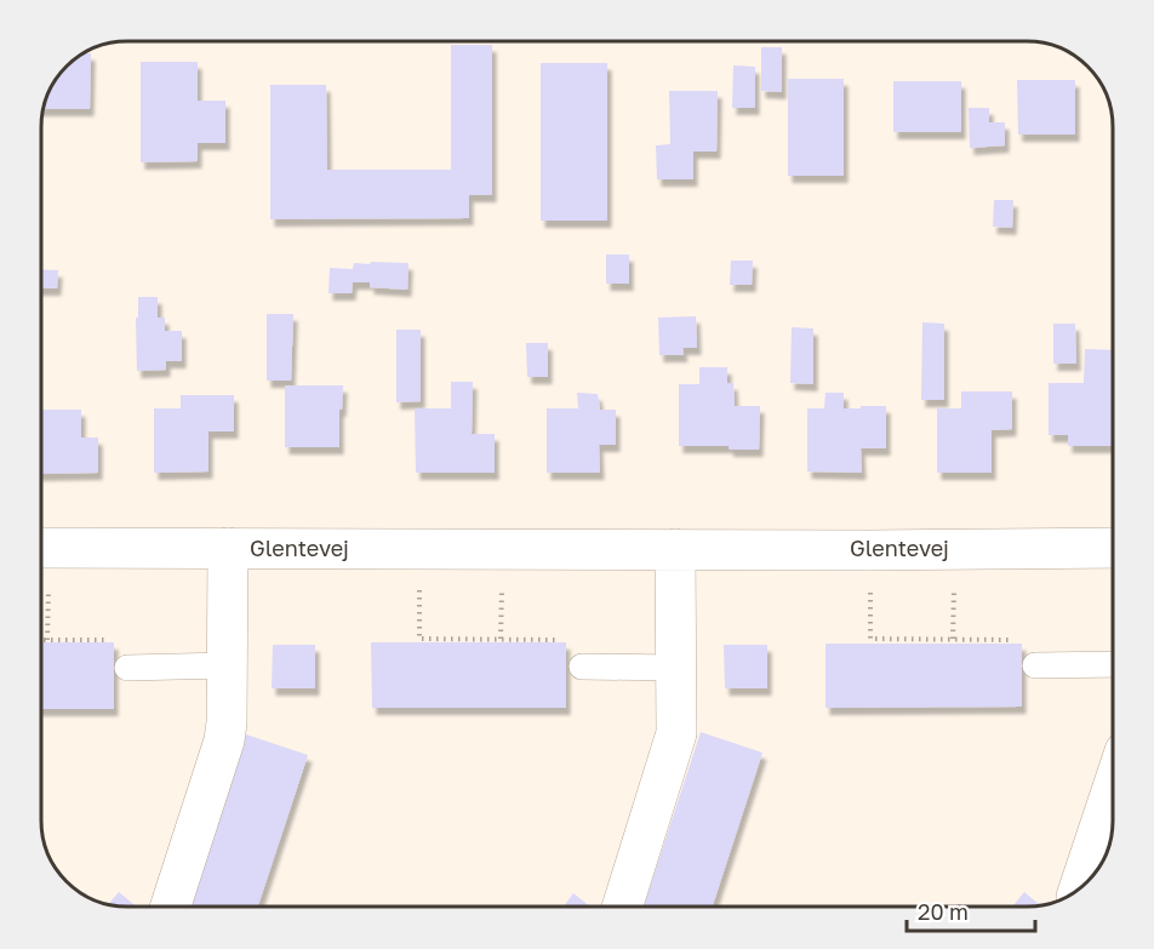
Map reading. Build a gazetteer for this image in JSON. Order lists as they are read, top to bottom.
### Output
{
  "streets": {
    "street": ["Glentevej"]
  },
  "scale_bar": "20 m"
}
